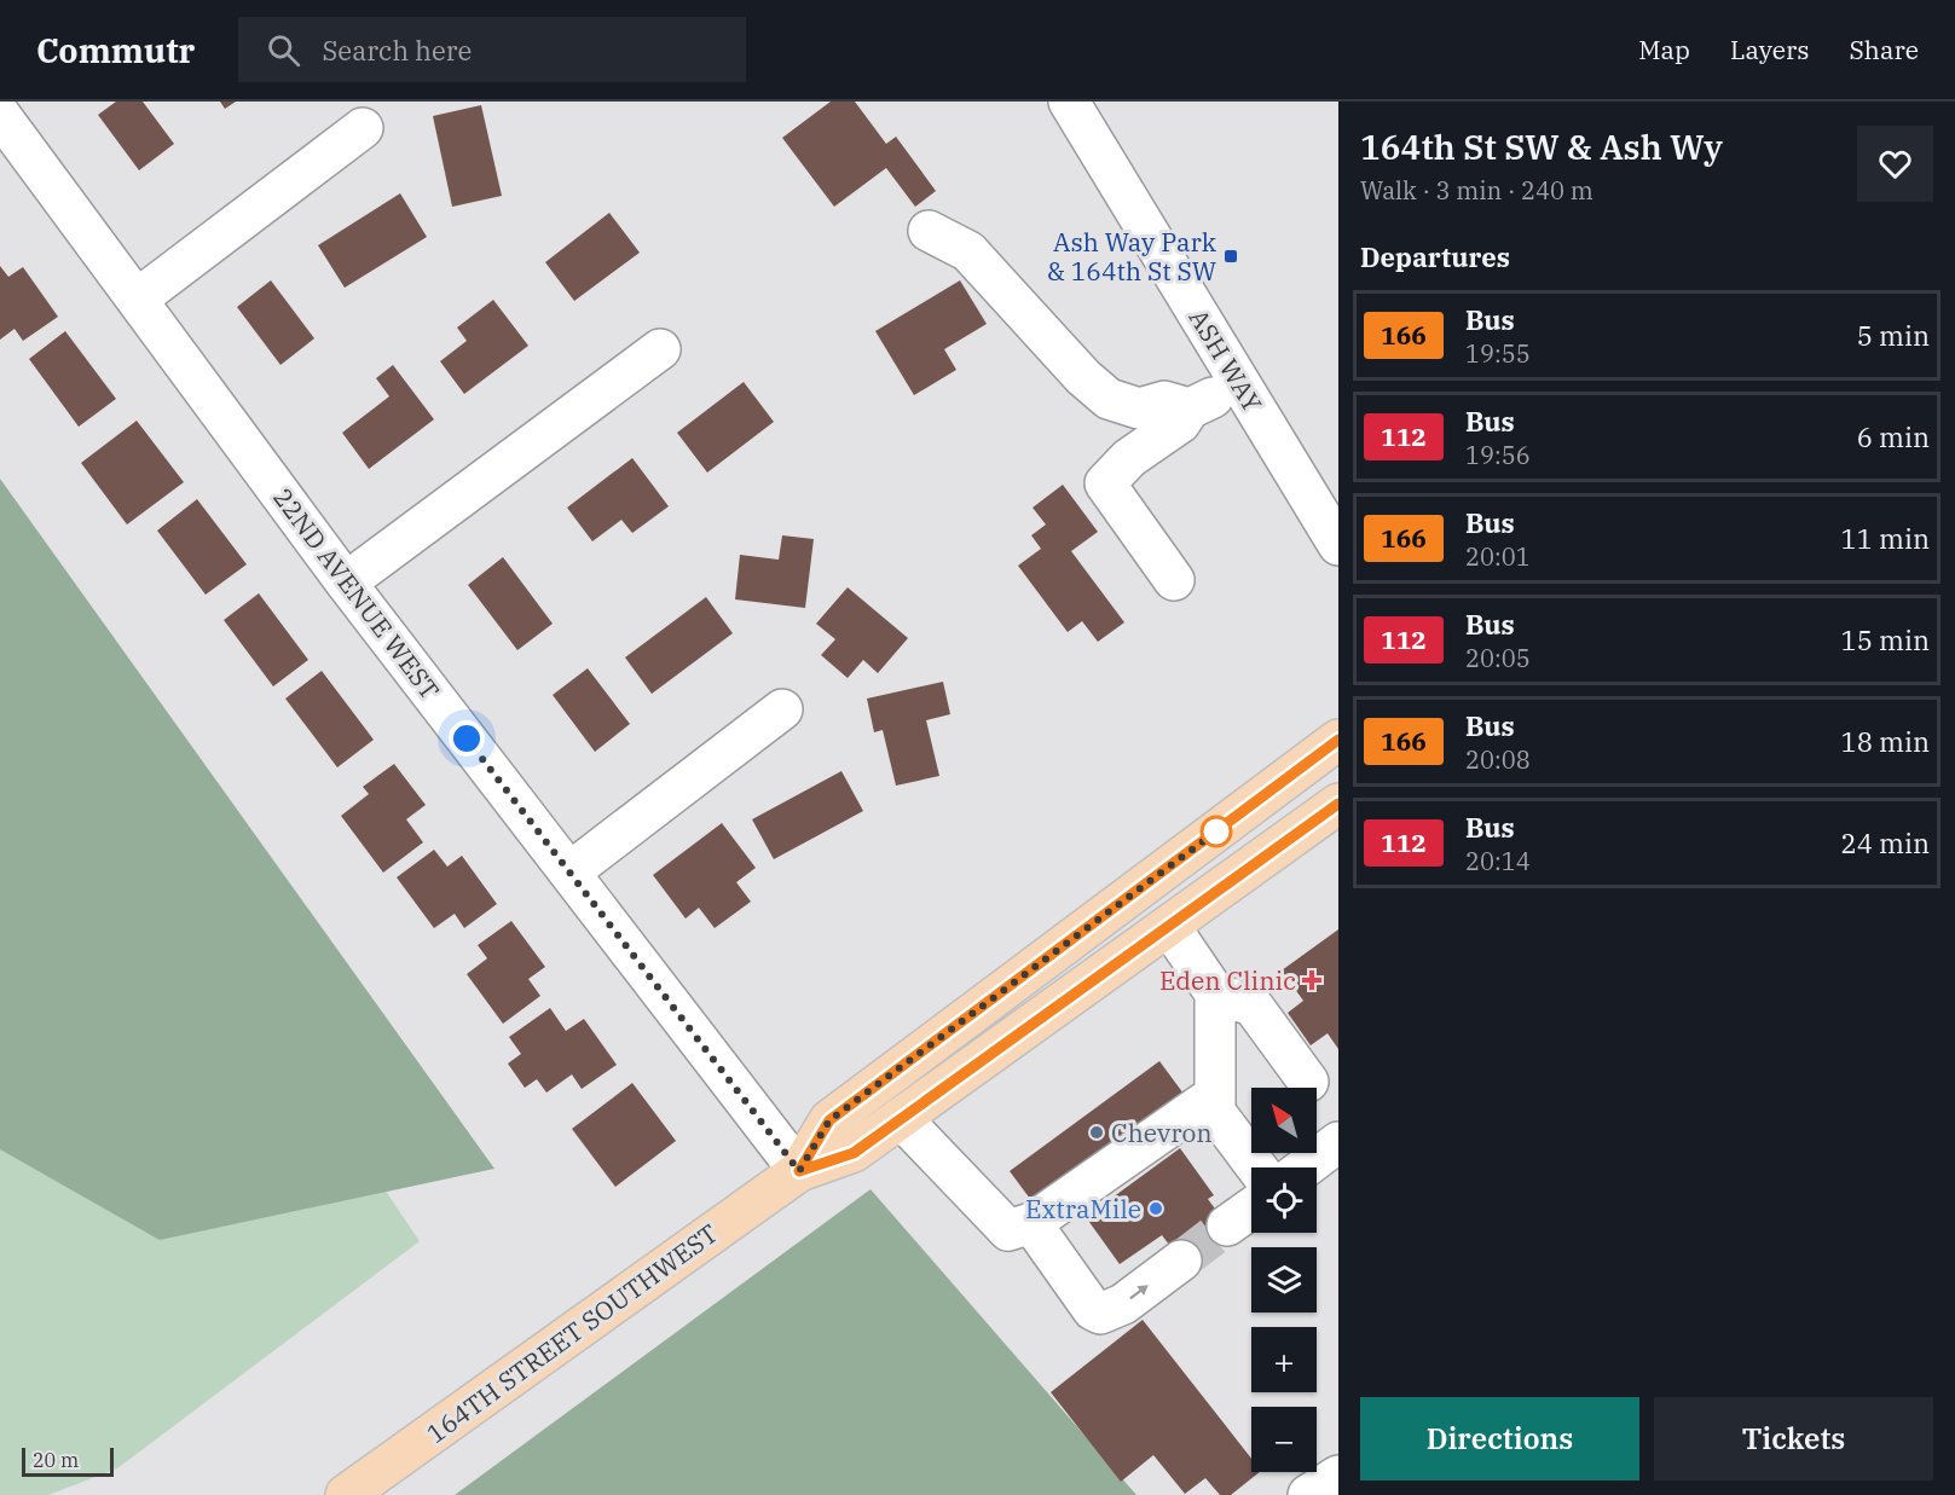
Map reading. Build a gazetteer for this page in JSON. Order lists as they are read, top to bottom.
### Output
{
  "streets": {
    "main road": ["164TH STREET SOUTHWEST"],
    "street": ["ASH WAY", "22ND AVENUE WEST"]
  },
  "crossings": [
    ["22ND AVENUE WEST", "164TH STREET SOUTHWEST"]
  ],
  "places": {
    "transit": ["Ash Way Park & 164th St SW"],
    "health": ["Eden Clinic"],
    "other": ["Chevron", "ExtraMile"]
  },
  "lines": ["bus line 166"],
  "scale_bar": "20 m",
  "north": "top left",
  "page": {
    "header": "Commutr",
    "search": "Search here",
    "nav": ["Map", "Layers", "Share"],
    "heading": [
      ["164th St SW & Ash Wy", "Walk · 3 min · 240 m"],
      "Departures"
    ],
    "list": [
      {
        "mark": "166",
        "name": "Bus",
        "note": "19:55",
        "value": "5 min"
      },
      {
        "mark": "112",
        "name": "Bus",
        "note": "19:56",
        "value": "6 min"
      },
      {
        "mark": "166",
        "name": "Bus",
        "note": "20:01",
        "value": "11 min"
      },
      {
        "mark": "112",
        "name": "Bus",
        "note": "20:05",
        "value": "15 min"
      },
      {
        "mark": "166",
        "name": "Bus",
        "note": "20:08",
        "value": "18 min"
      },
      {
        "mark": "112",
        "name": "Bus",
        "note": "20:14",
        "value": "24 min"
      }
    ],
    "map_buttons": ["+", "−"],
    "buttons": ["Directions", "Tickets"],
    "scale": "20 m"
  }
}
